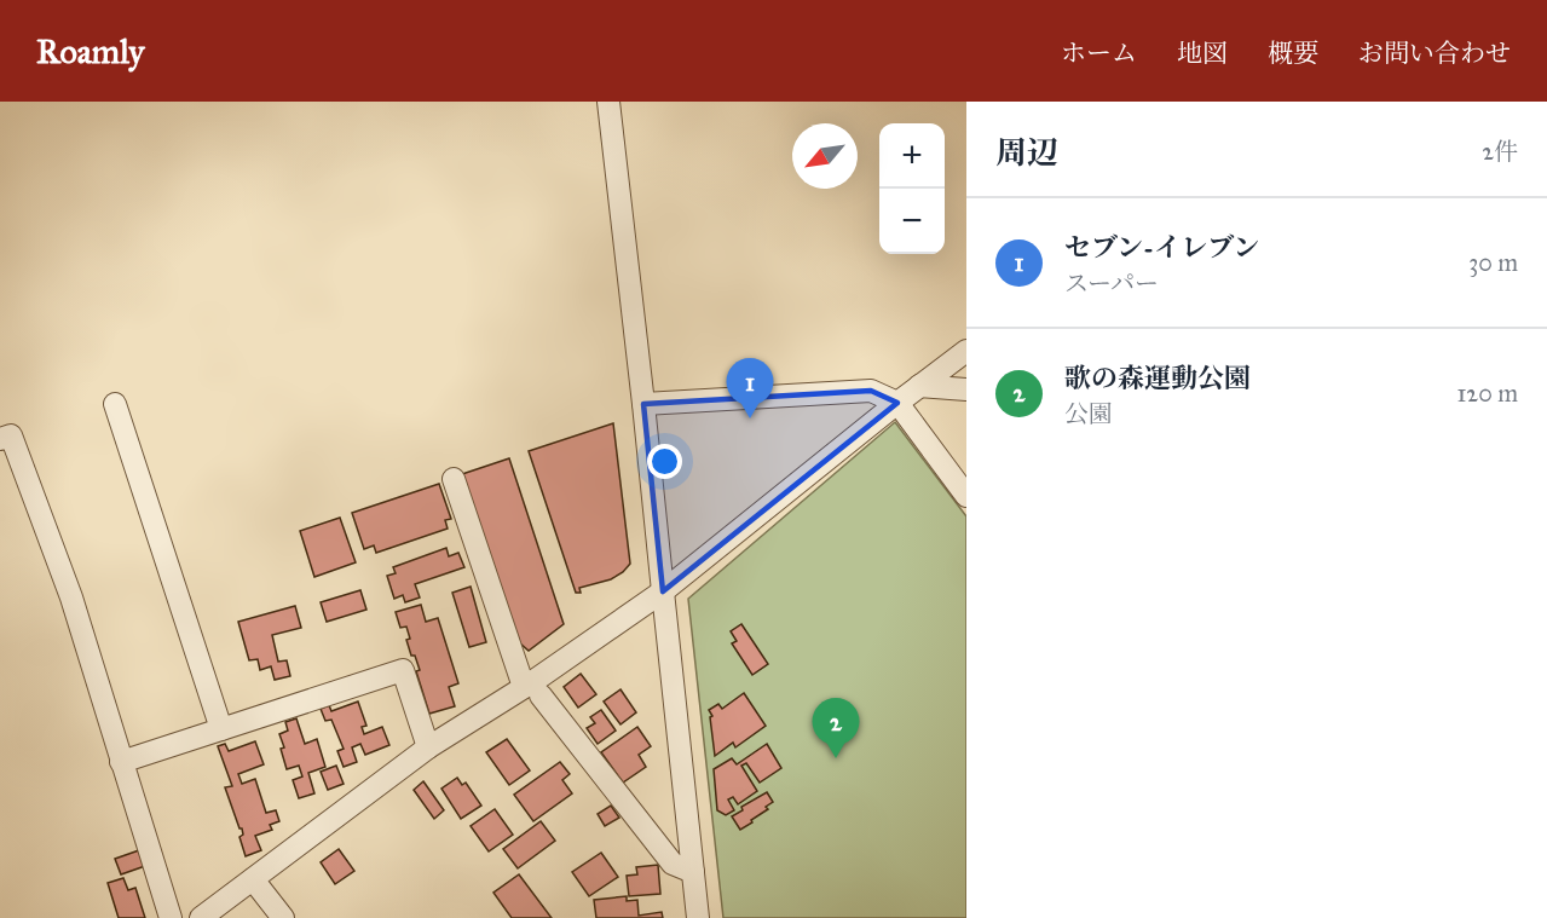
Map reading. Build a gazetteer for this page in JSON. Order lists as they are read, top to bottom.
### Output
{
  "north": "bottom left",
  "page": {
    "header": "Roamly",
    "nav": [
      "ホーム",
      "地図",
      "概要",
      "お問い合わせ"
    ],
    "heading": ["周辺", "2件"],
    "map_buttons": ["+", "−"],
    "list": [
      {
        "mark": "1",
        "name": "セブン-イレブン",
        "note": "スーパー",
        "value": "30 m"
      },
      {
        "mark": "2",
        "name": "歌の森運動公園",
        "note": "公園",
        "value": "120 m"
      }
    ],
    "pins": ["1", "2"]
  }
}
